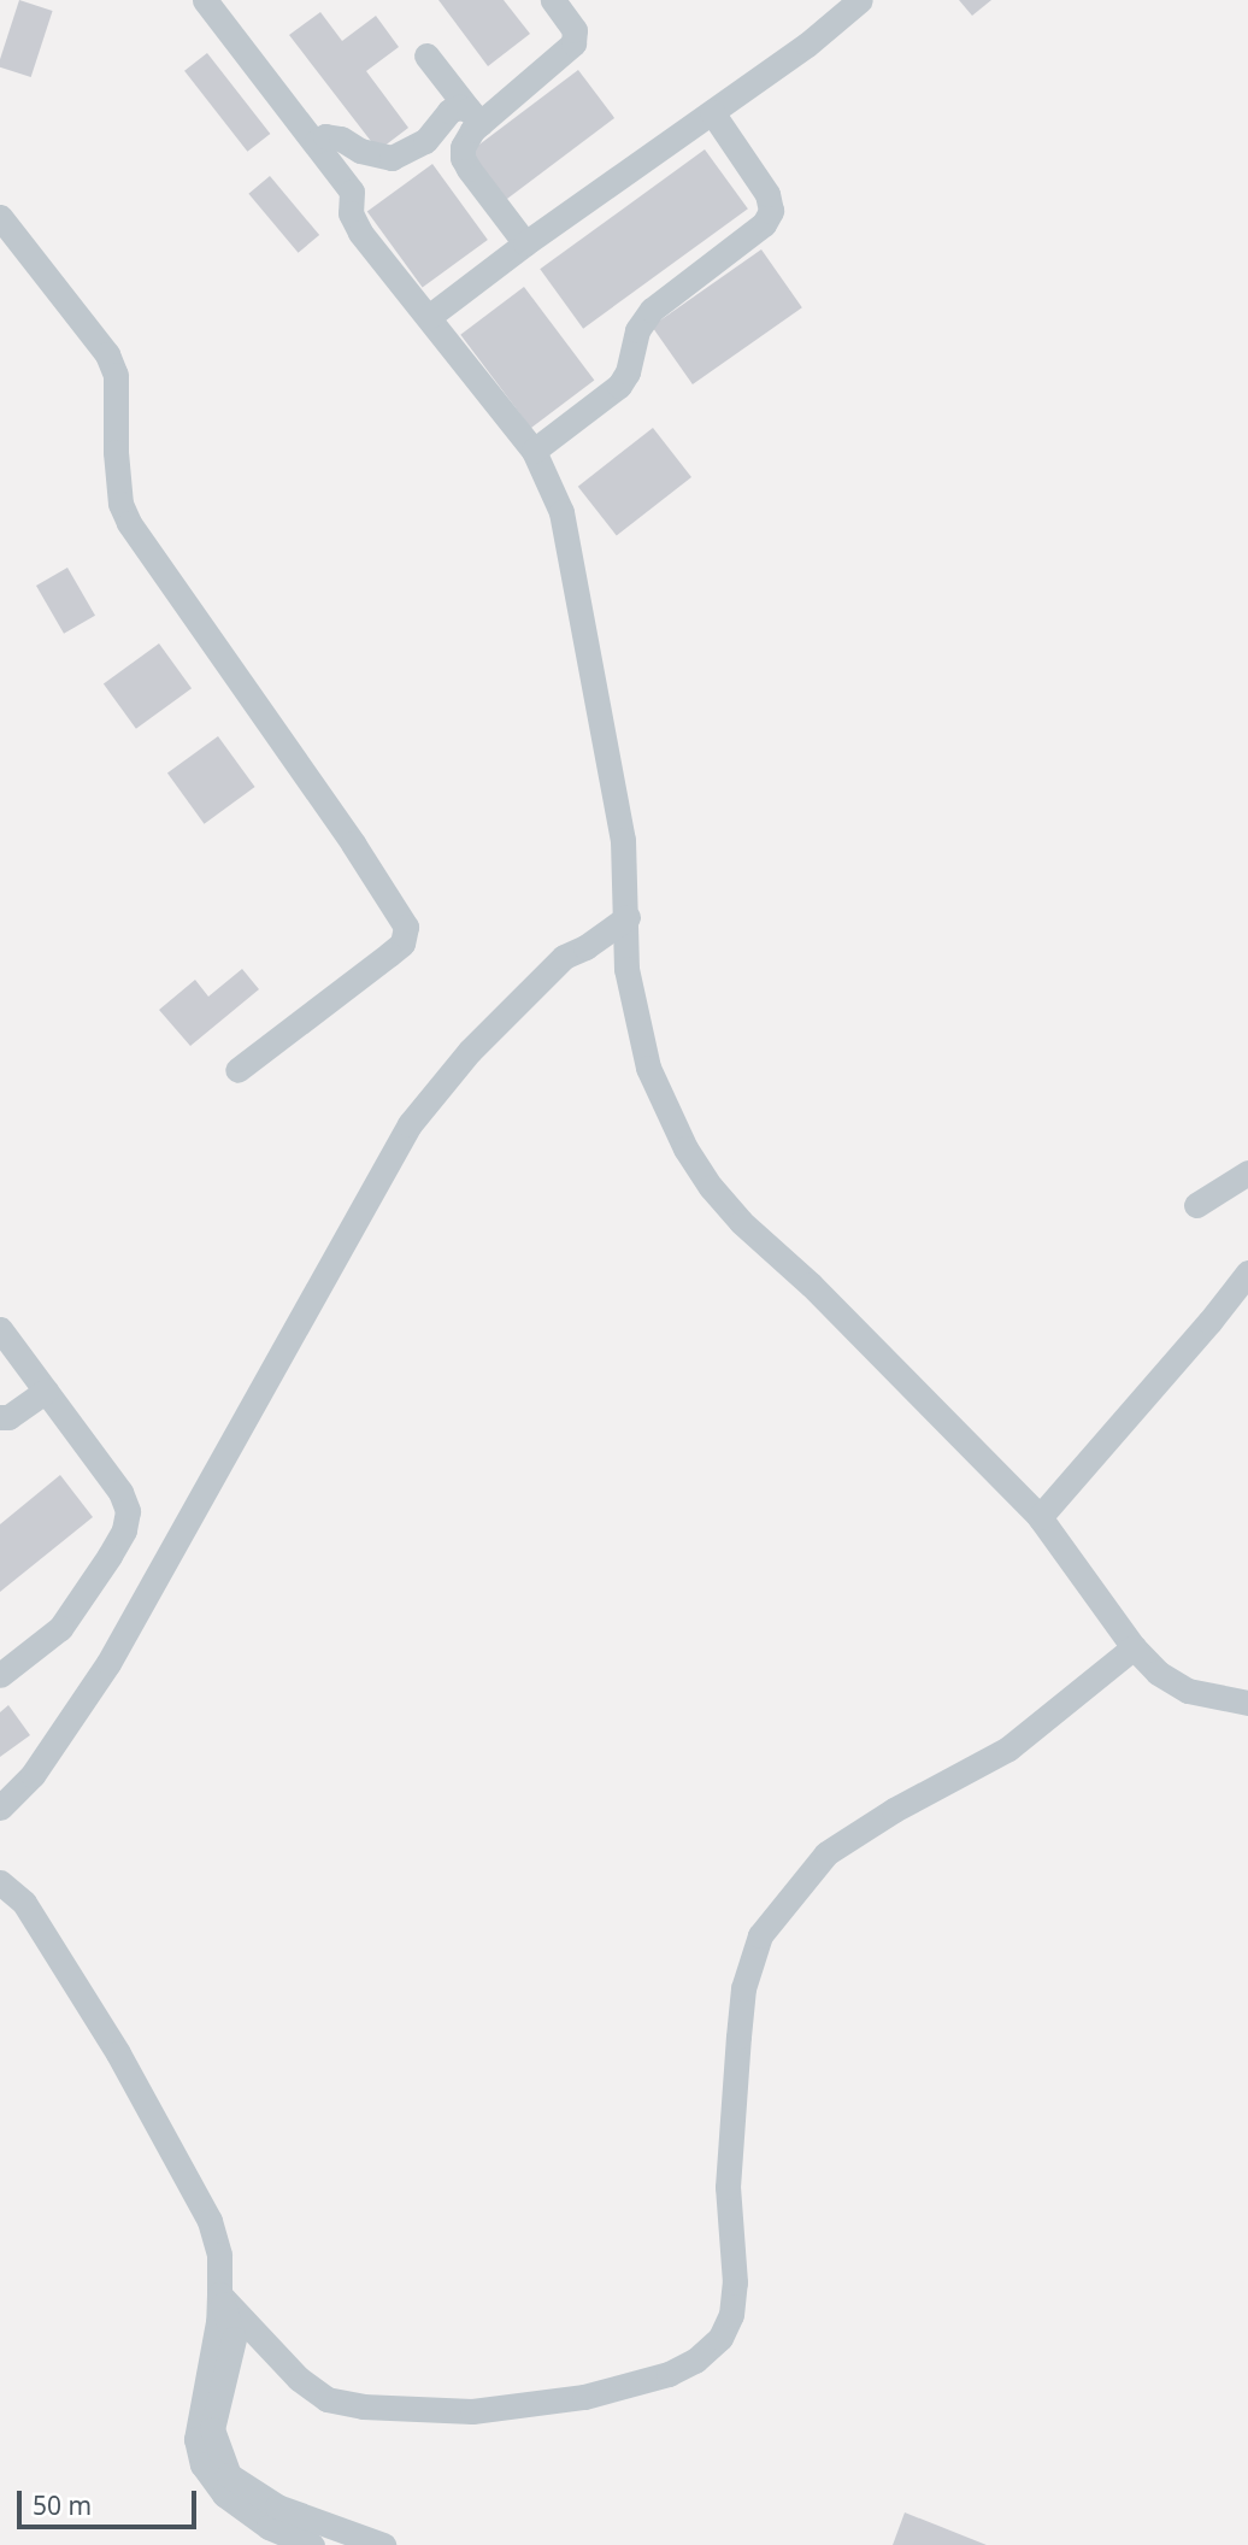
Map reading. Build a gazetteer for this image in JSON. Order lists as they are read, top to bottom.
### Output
{
  "scale_bar": "50 m"
}
